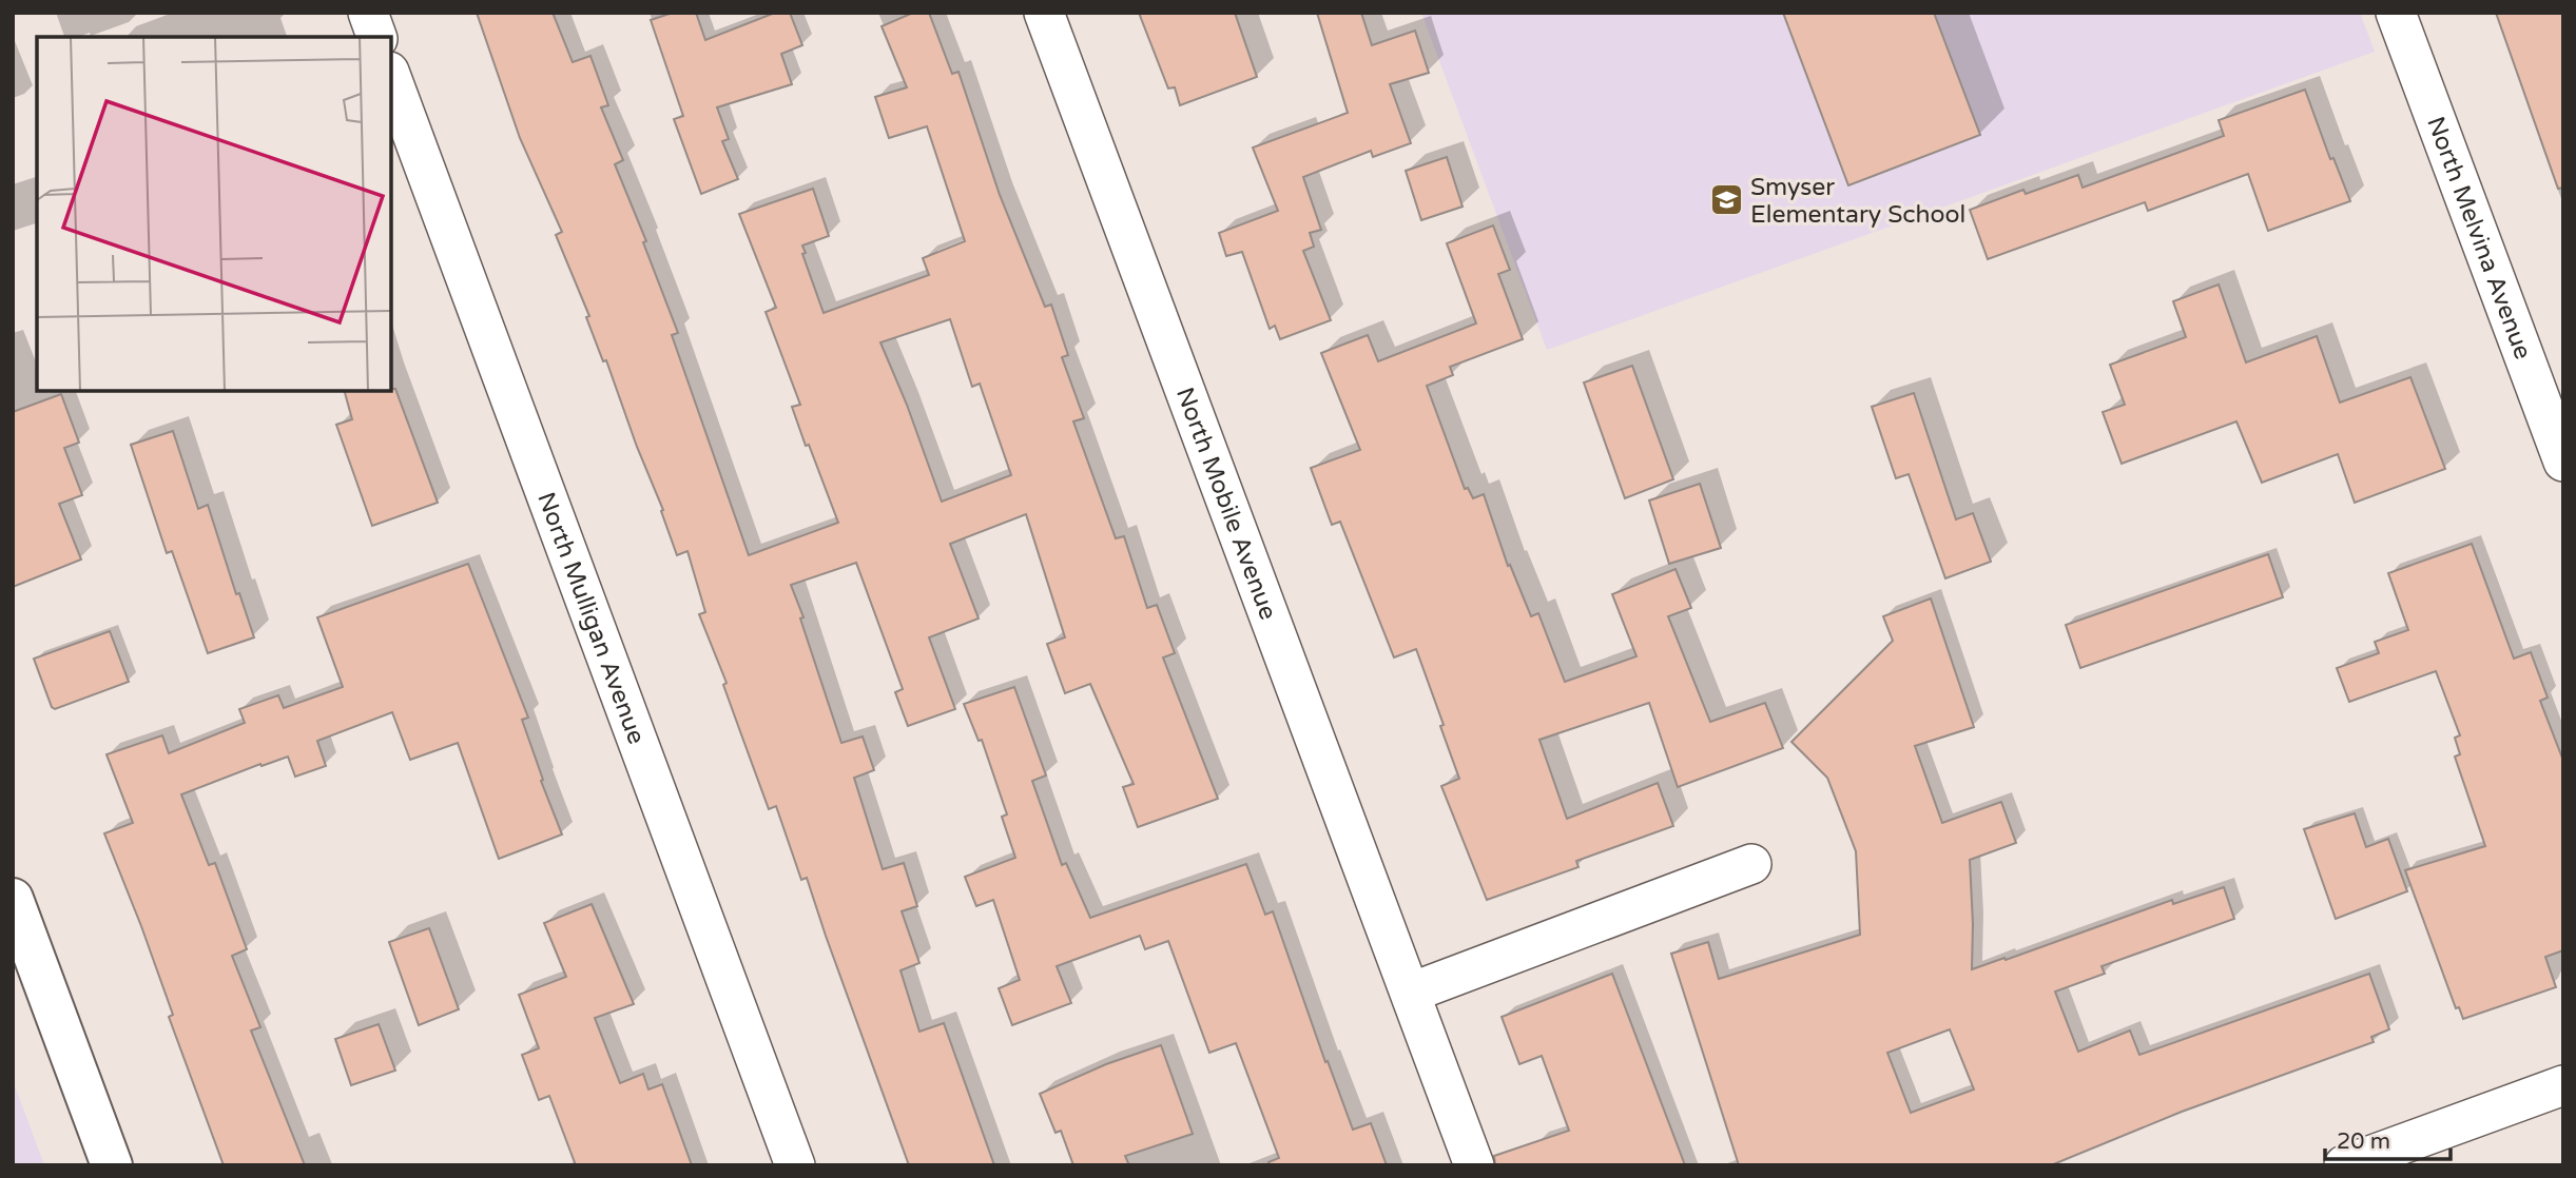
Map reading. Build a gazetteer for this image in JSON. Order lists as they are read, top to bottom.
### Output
{
  "streets": {
    "street": ["North Melvina Avenue", "North Mobile Avenue", "North Mulligan Avenue"]
  },
  "places": {
    "school or university": ["Smyser Elementary School"]
  },
  "scale_bar": "20 m"
}
